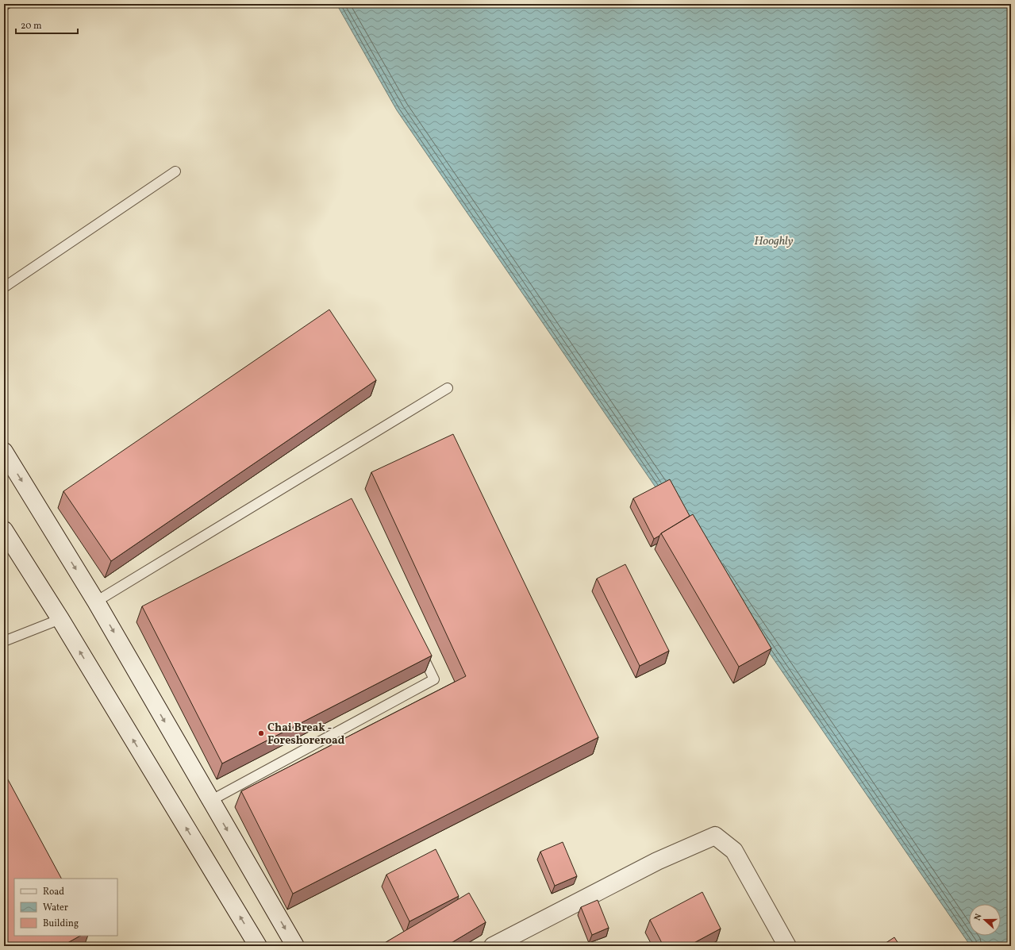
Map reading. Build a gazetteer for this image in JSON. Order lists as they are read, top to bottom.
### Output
{
  "water": ["Hooghly"],
  "places": ["Chai Break - Foreshoreroad"],
  "legend": ["Road", "Water", "Building"],
  "scale_bar": "20 m",
  "north": "left"
}
